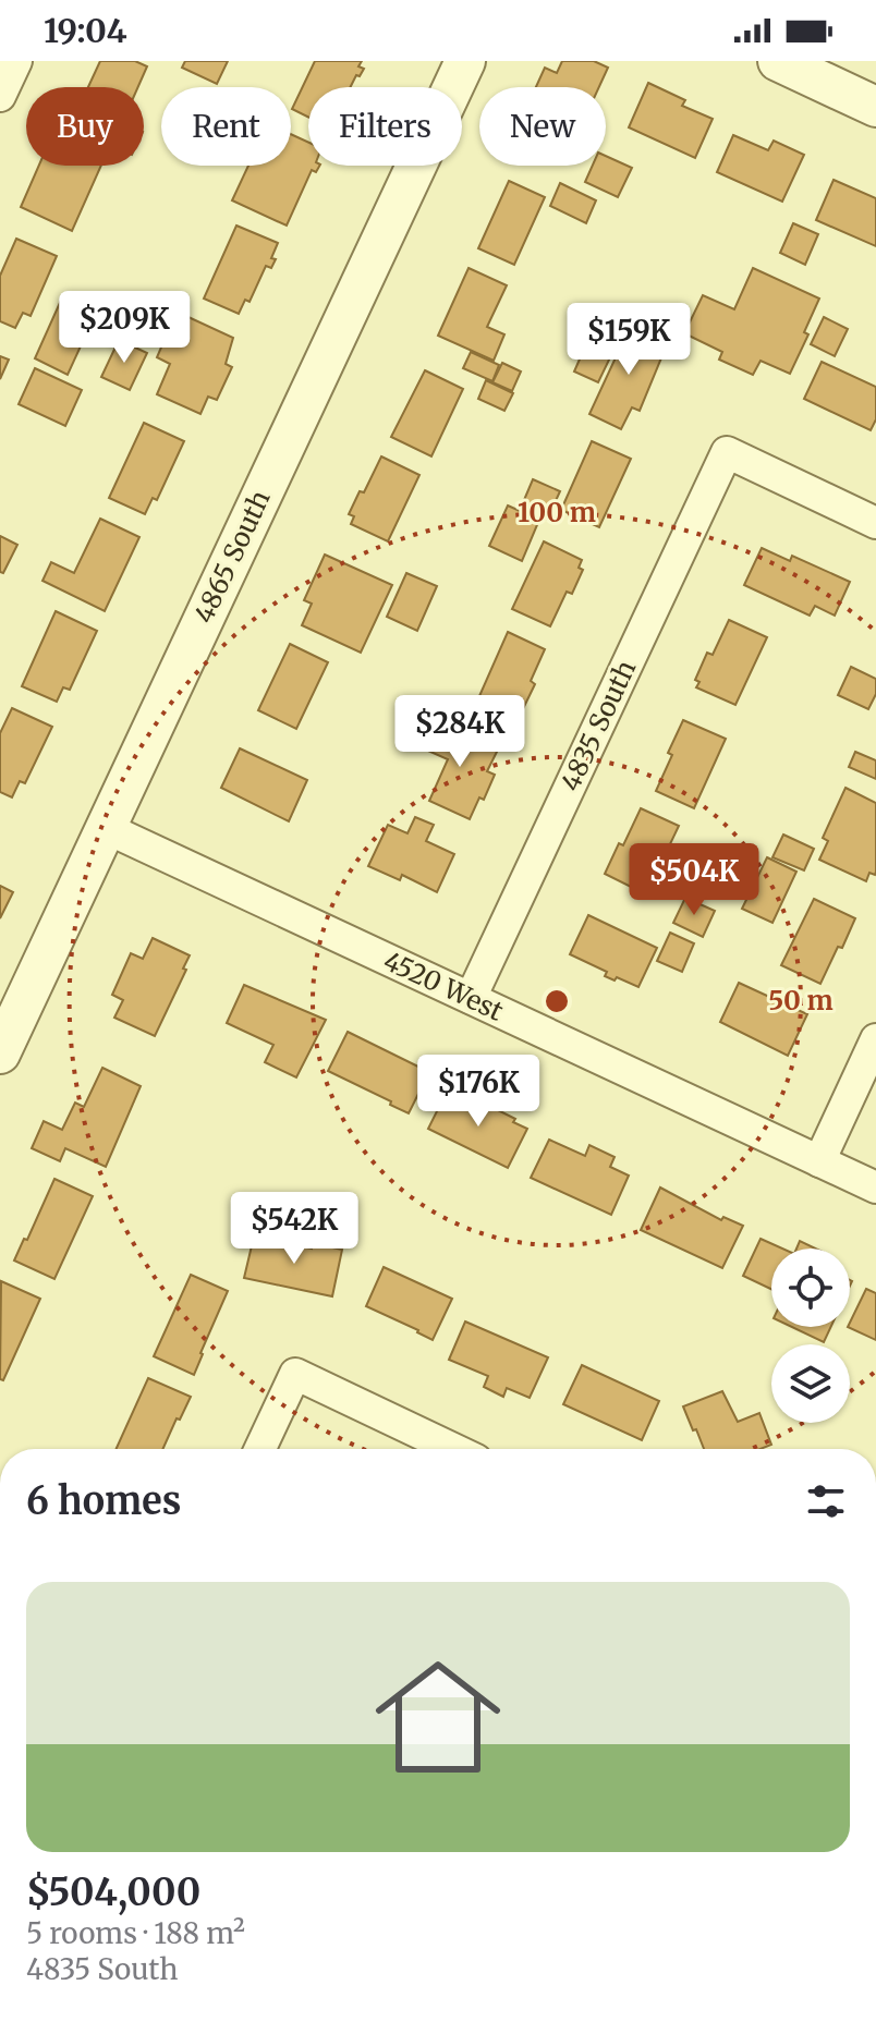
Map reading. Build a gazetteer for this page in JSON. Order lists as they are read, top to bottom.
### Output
{
  "streets": {
    "street": ["4865 South", "4835 South", "4520 West"]
  },
  "crossings": [
    ["4865 South", "4520 West"],
    ["4835 South", "4520 West"]
  ],
  "page": {
    "status": "19:04",
    "chip": [
      "Buy",
      "Rent",
      "Filters",
      "New"
    ],
    "price": [
      "$209K",
      "$159K",
      "$284K",
      "$504K",
      "$176K",
      "$542K"
    ],
    "heading": "6 homes",
    "list": [
      {
        "name": "$504,000",
        "note": "5 rooms · 188 m² · 4835 South"
      }
    ]
  },
  "rings": ["100 m", "50 m"]
}
